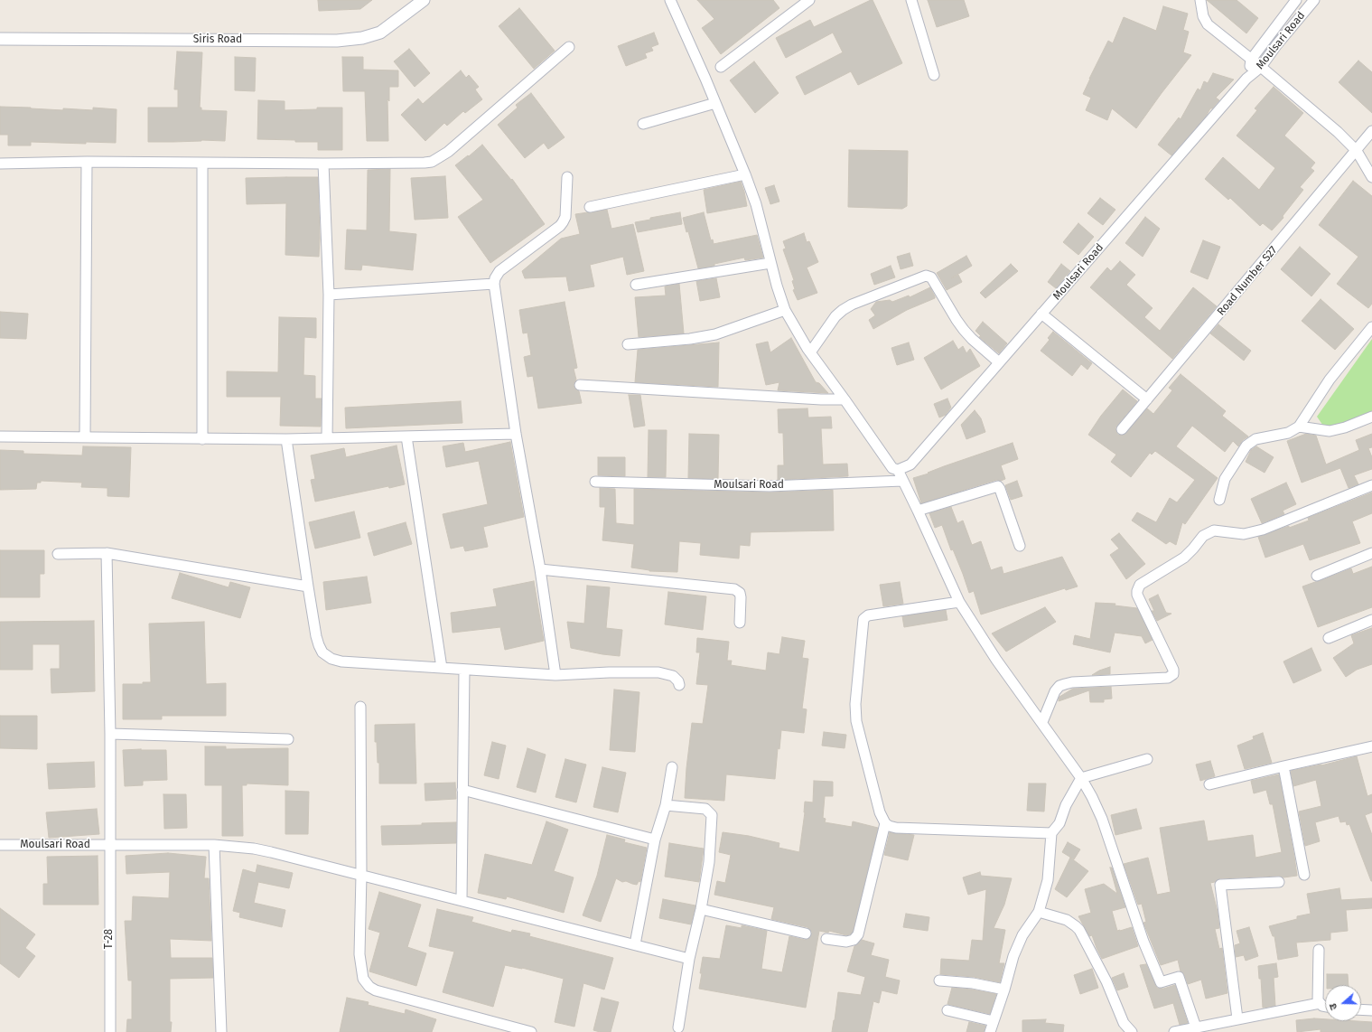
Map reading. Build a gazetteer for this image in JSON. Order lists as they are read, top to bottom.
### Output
{
  "streets": {
    "street": [
      "Siris Road",
      "Moulsari Road",
      "Road Number S27",
      "T-28"
    ]
  },
  "crossings": [
    ["Moulsari Road", "T-28"]
  ],
  "north": "left"
}
